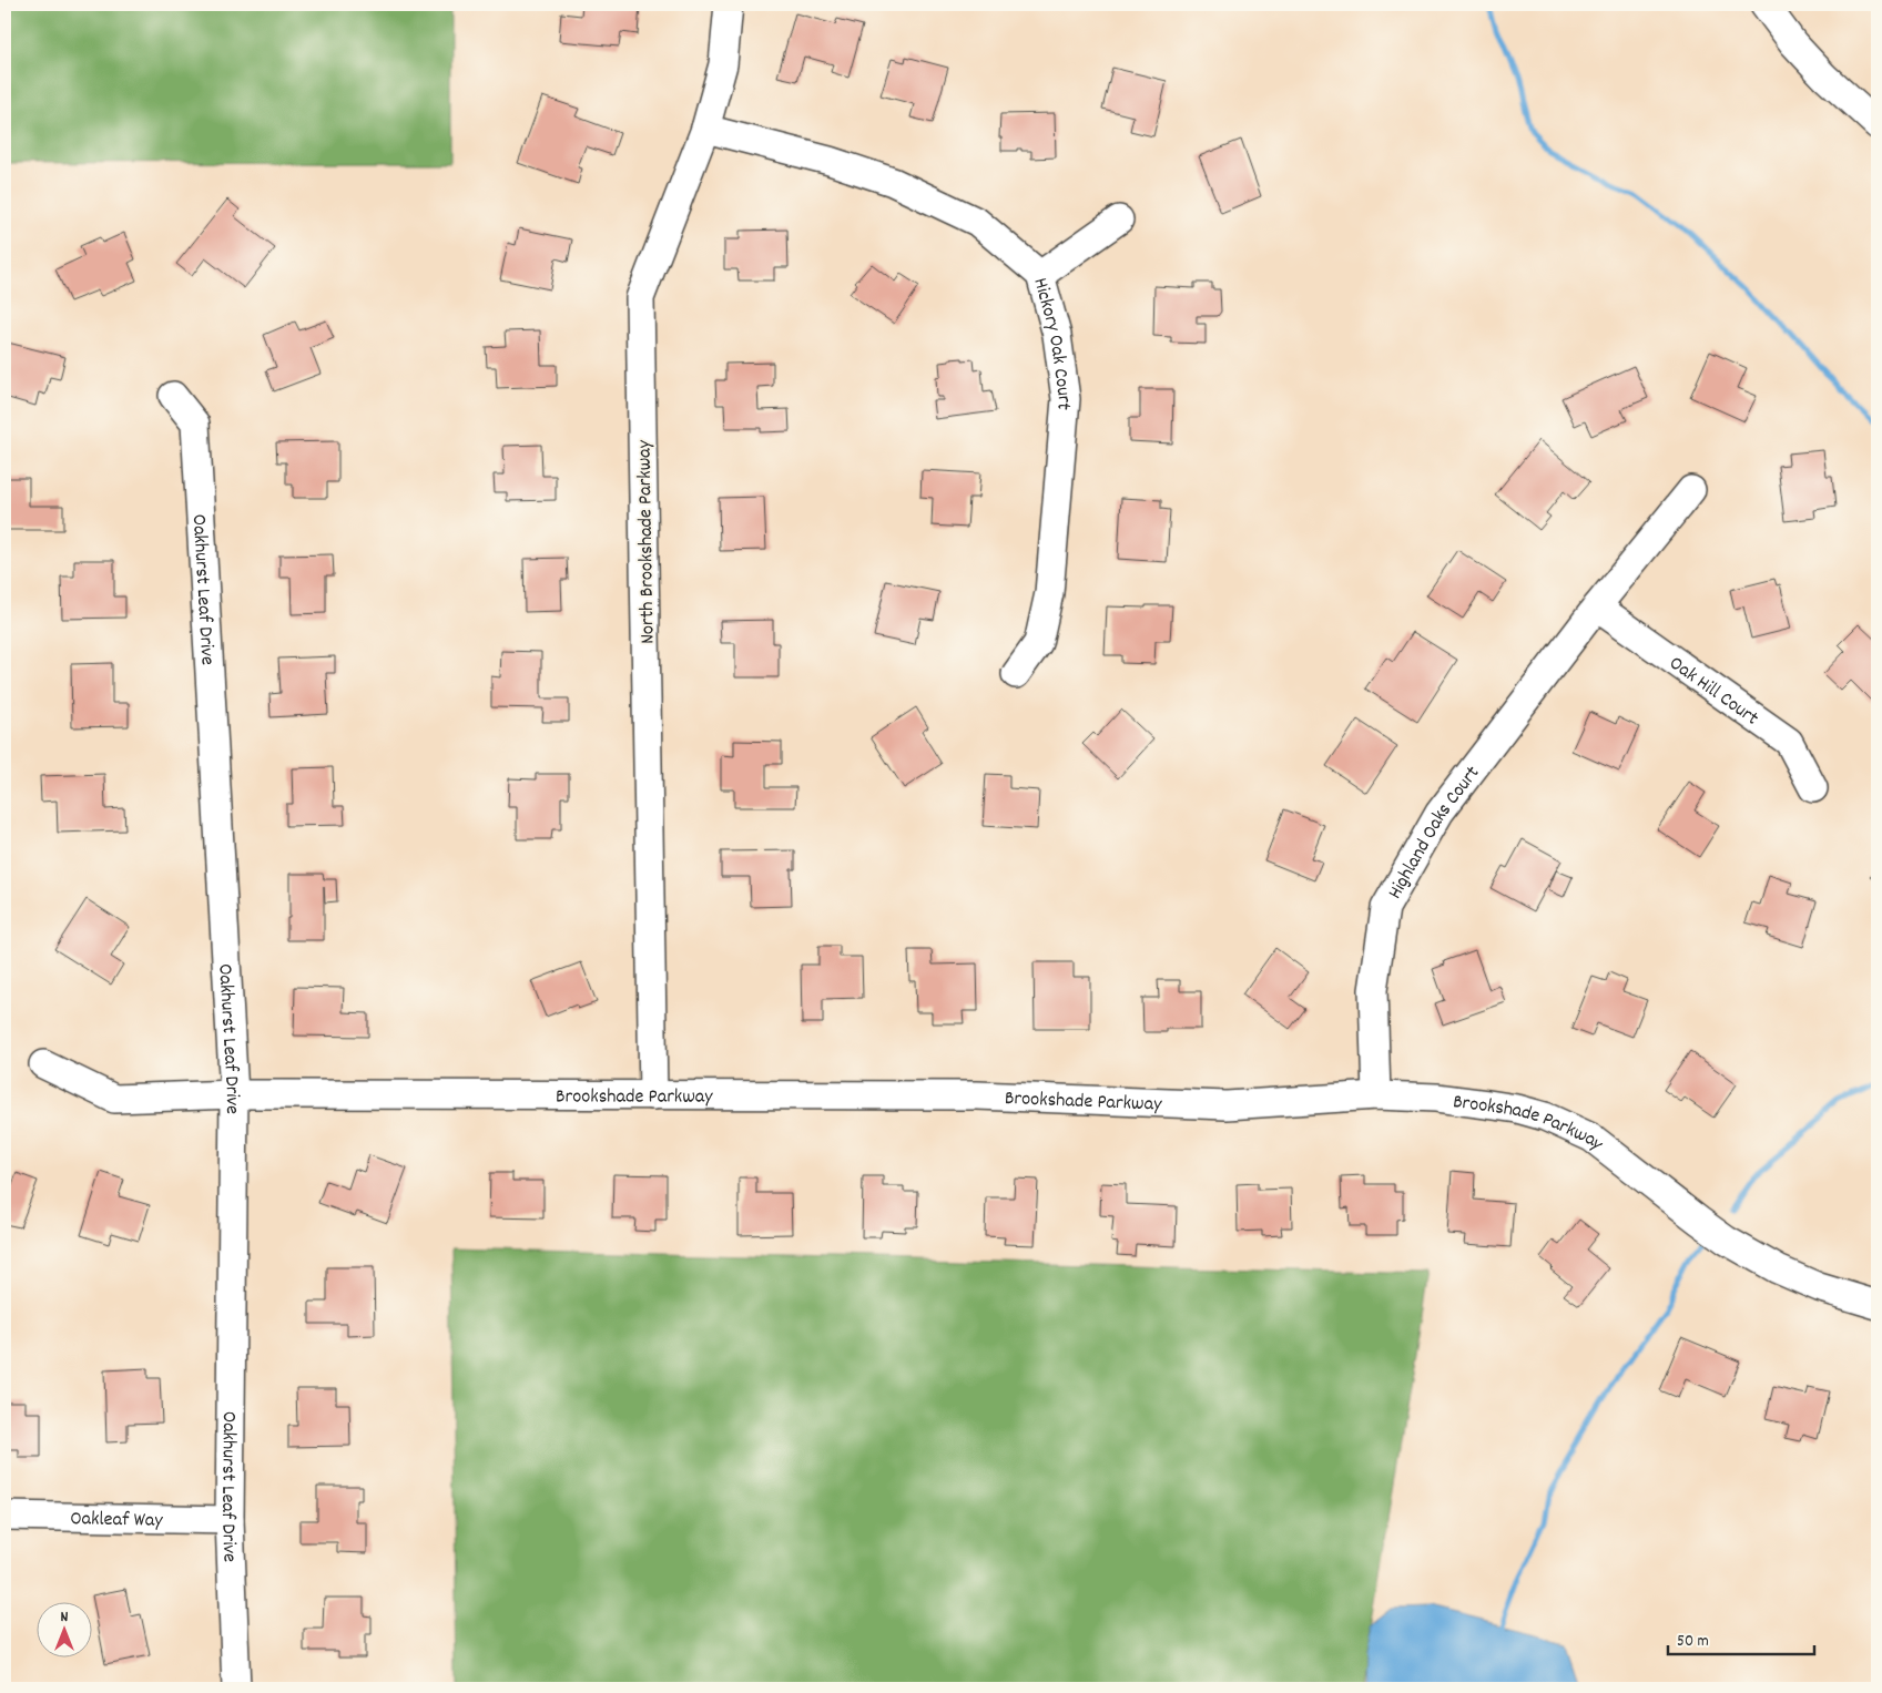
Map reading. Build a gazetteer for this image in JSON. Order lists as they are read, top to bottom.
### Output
{
  "streets": {
    "street": [
      "Hickory Oak Court",
      "North Brookshade Parkway",
      "Oakhurst Leaf Drive",
      "Oak Hill Court",
      "Highland Oaks Court",
      "Brookshade Parkway",
      "Oakleaf Way"
    ]
  },
  "crossings": [
    ["Hickory Oak Court", "North Brookshade Parkway"],
    ["North Brookshade Parkway", "Brookshade Parkway"],
    ["Oakhurst Leaf Drive", "Brookshade Parkway"],
    ["Oakhurst Leaf Drive", "Oakleaf Way"],
    ["Oak Hill Court", "Highland Oaks Court"],
    ["Highland Oaks Court", "Brookshade Parkway"]
  ],
  "scale_bar": "50 m",
  "north": "top"
}
